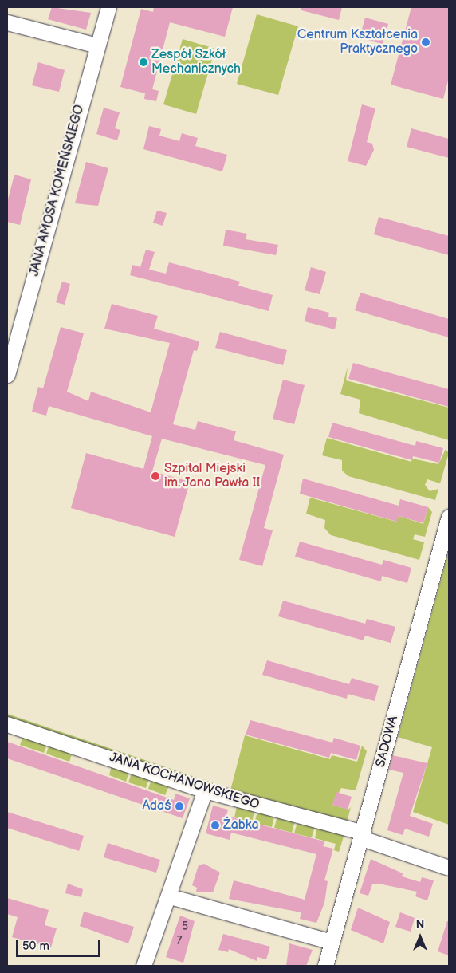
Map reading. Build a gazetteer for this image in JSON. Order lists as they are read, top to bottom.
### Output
{
  "streets": {
    "street": ["JANA AMOSA KOMEŃSKIEGO", "SADOWA", "JANA KOCHANOWSKIEGO"]
  },
  "crossings": [
    ["SADOWA", "JANA KOCHANOWSKIEGO"]
  ],
  "places": [
    "Centrum Kształcenia Praktycznego",
    "Zespół Szkół Mechanicznych",
    "Szpital Miejski im. Jana Pawła II",
    "Adaś",
    "Żabka"
  ],
  "house_numbers": ["5", "7"],
  "scale_bar": "50 m",
  "north": "top"
}
